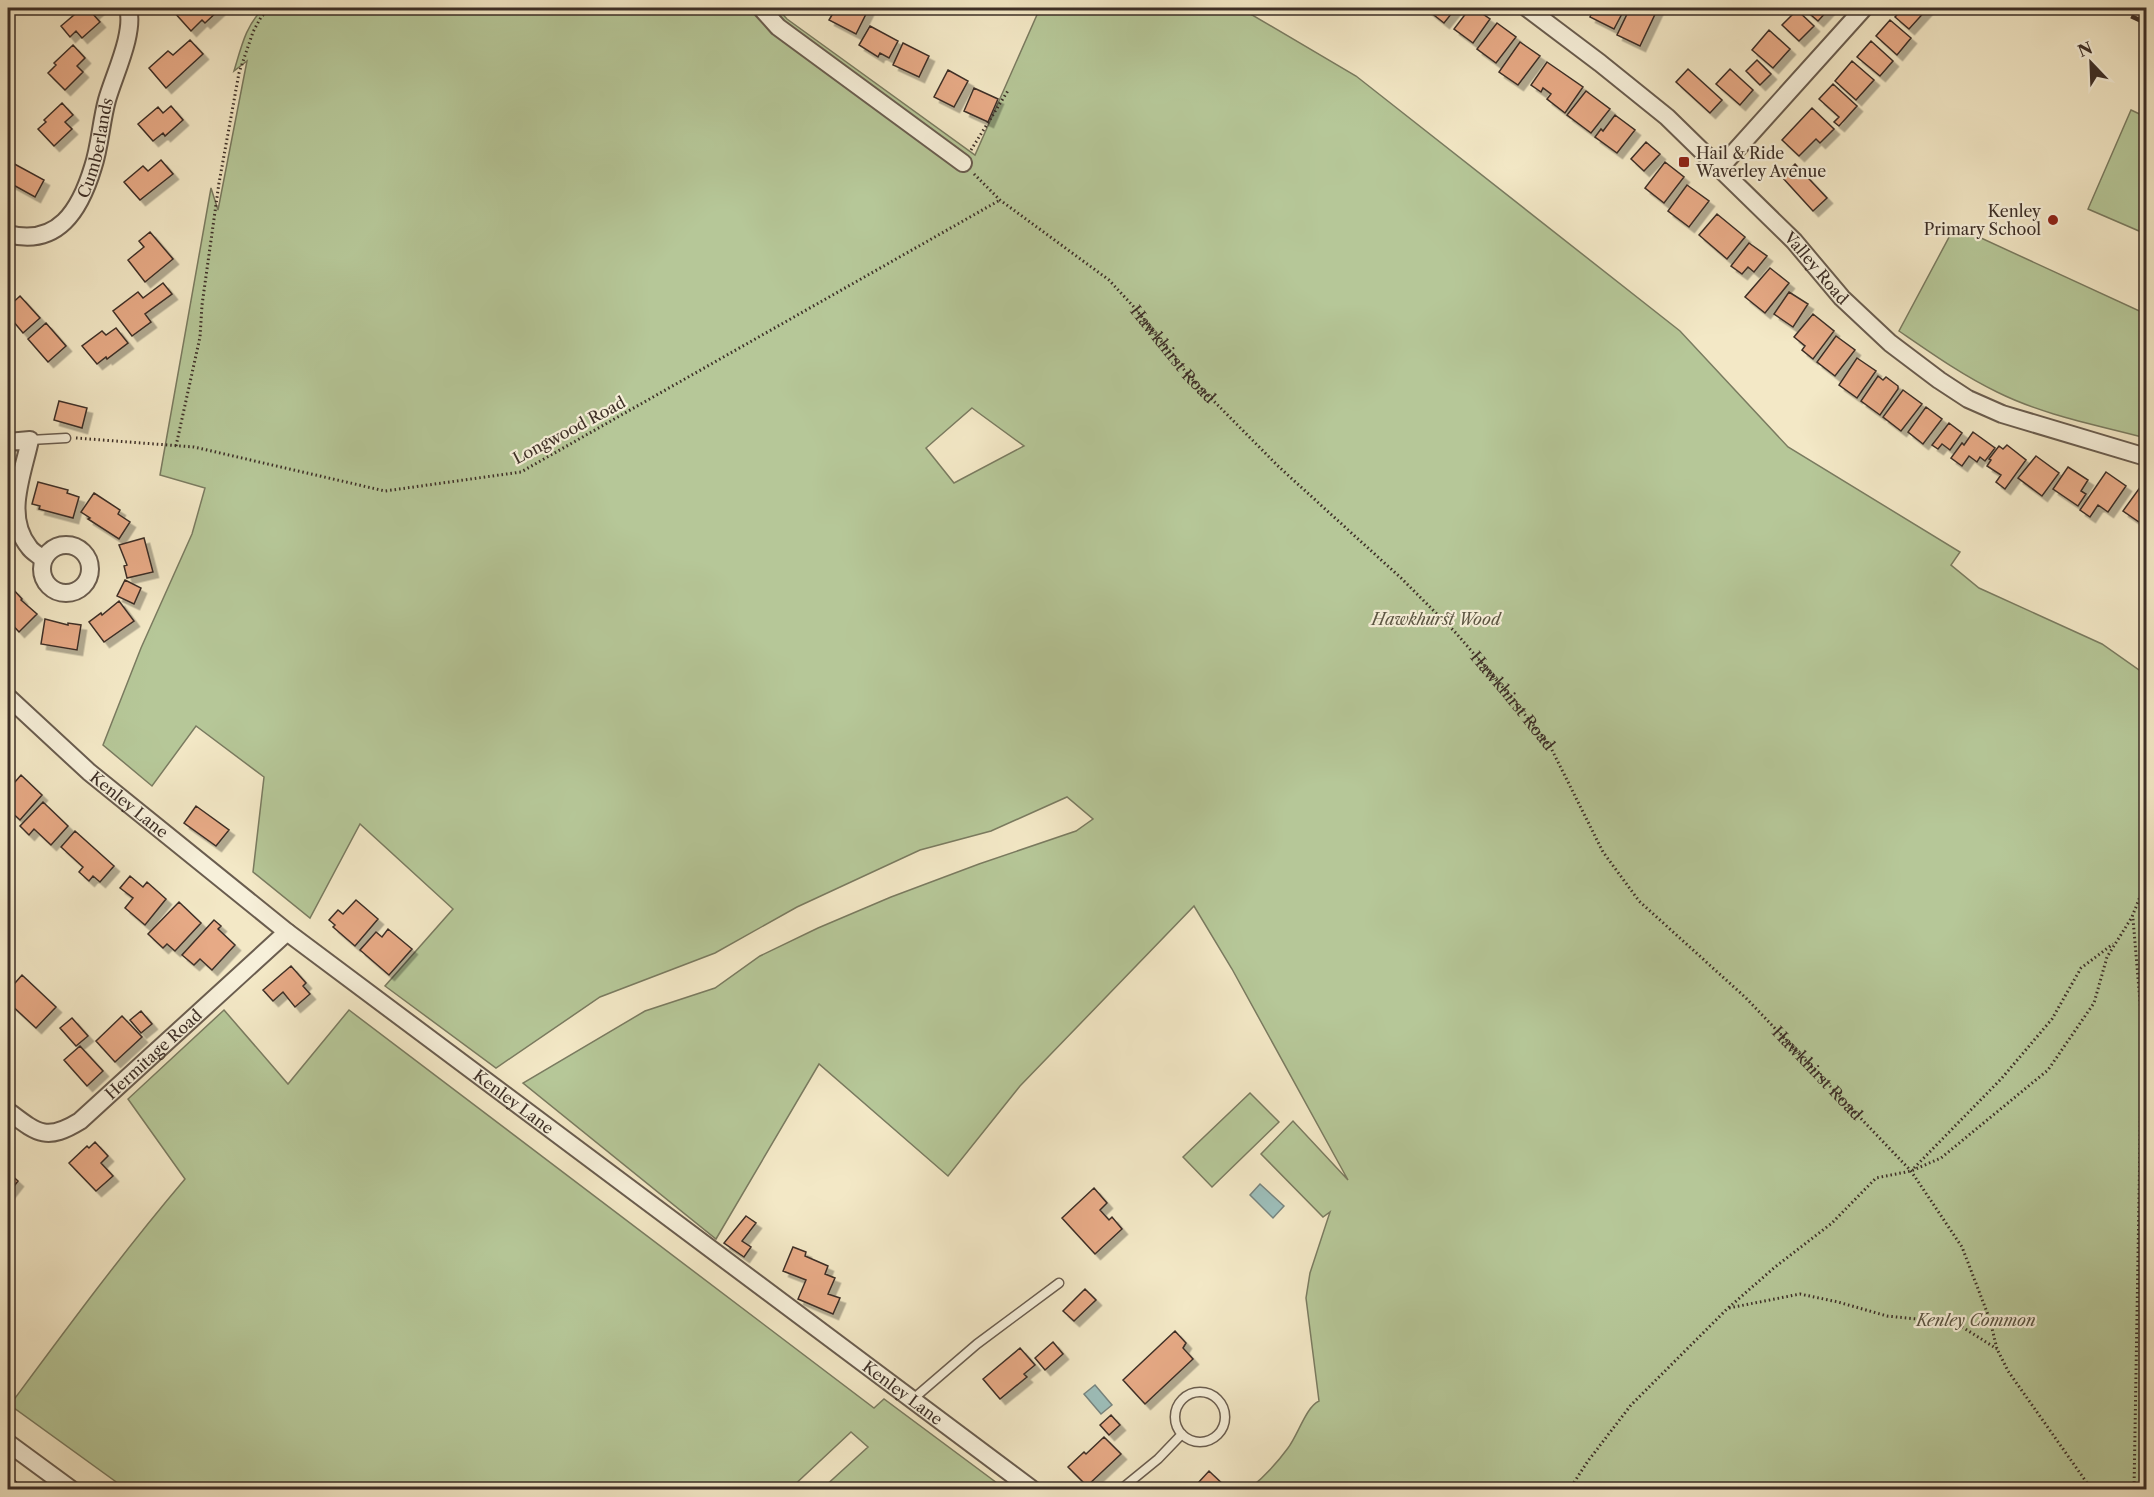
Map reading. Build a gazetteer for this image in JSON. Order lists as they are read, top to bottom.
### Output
{
  "streets": {
    "street": [
      "Cumberlands",
      "Valley Road",
      "Kenley Lane",
      "Hermitage Road"
    ],
    "path": ["Hawkhirst Road", "Longwood Road"]
  },
  "crossings": [
    ["Hawkhirst Road", "Longwood Road"],
    ["Kenley Lane", "Hermitage Road"]
  ],
  "parks": ["Hawkhurst Wood", "Kenley Common"],
  "places": {
    "transit": ["Hail & Ride Waverley Avenue"],
    "other": ["Kenley Primary School"]
  },
  "north": "top left"
}
